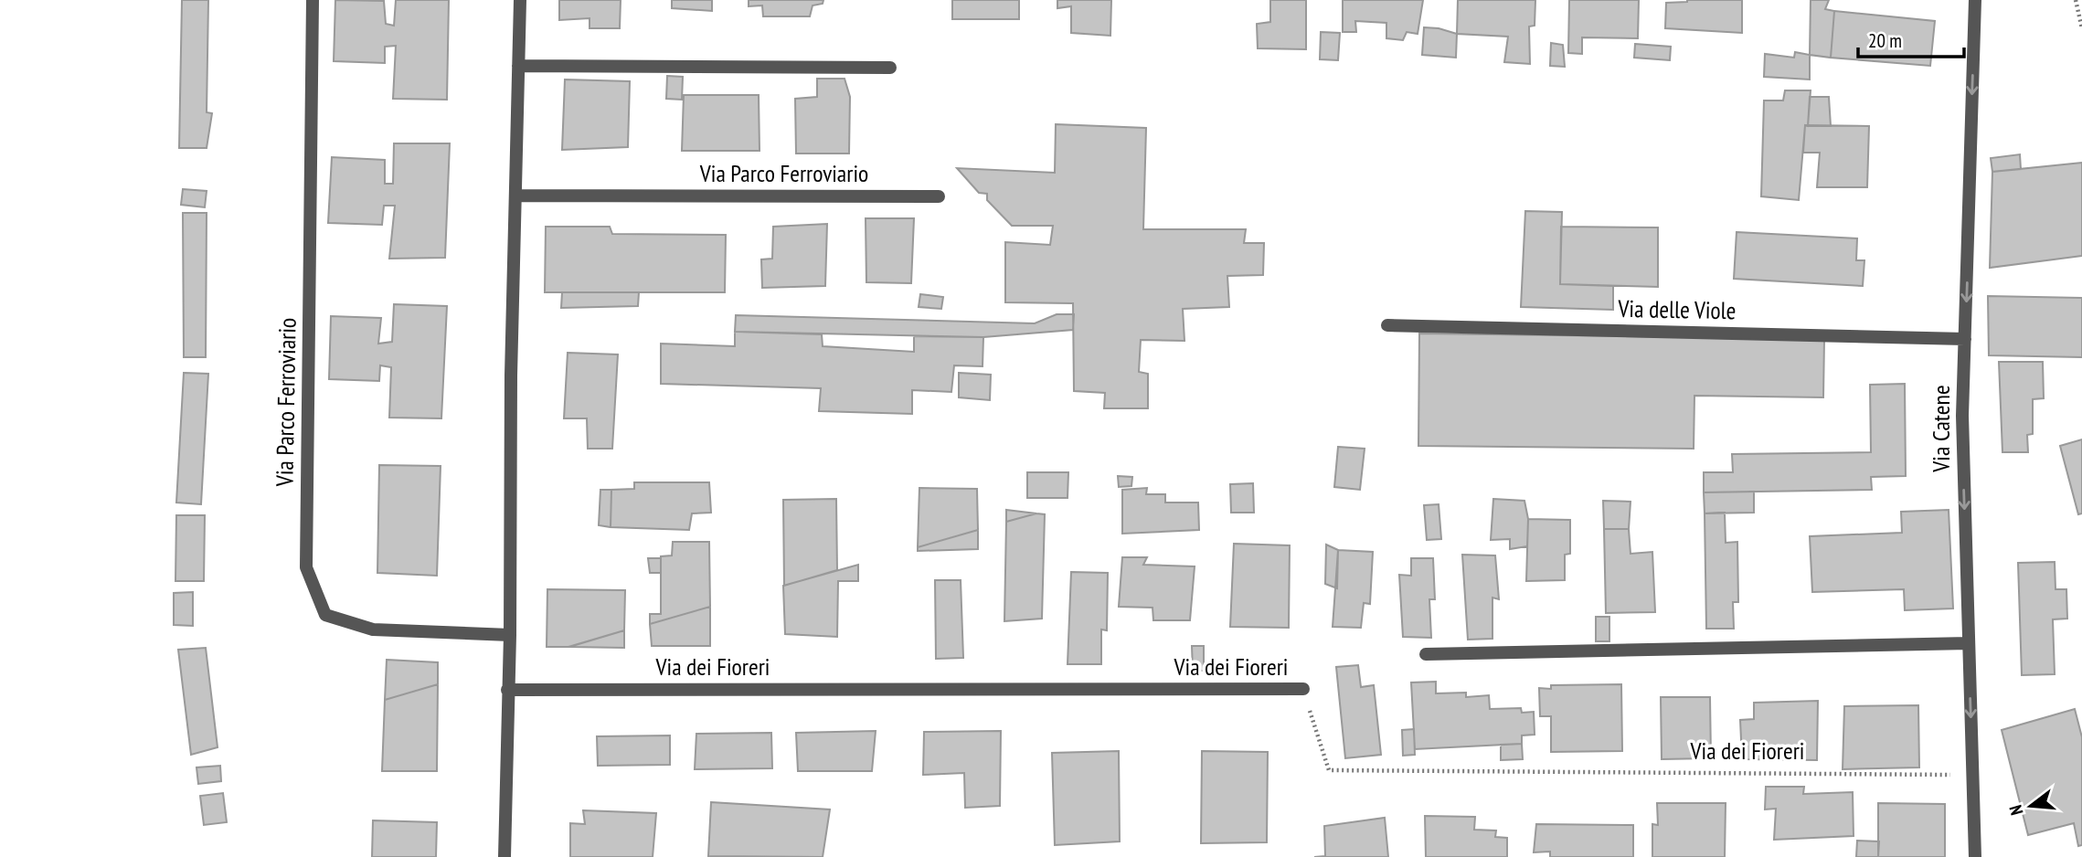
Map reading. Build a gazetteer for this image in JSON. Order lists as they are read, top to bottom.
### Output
{
  "streets": {
    "street": [
      "Via Parco Ferroviario",
      "Via delle Viole",
      "Via Catene",
      "Via dei Fioreri"
    ]
  },
  "crossings": [
    ["Via delle Viole", "Via Catene"],
    ["Via Catene", "Via dei Fioreri"]
  ],
  "one_way": ["Via Catene"],
  "scale_bar": "20 m",
  "north": "left"
}
